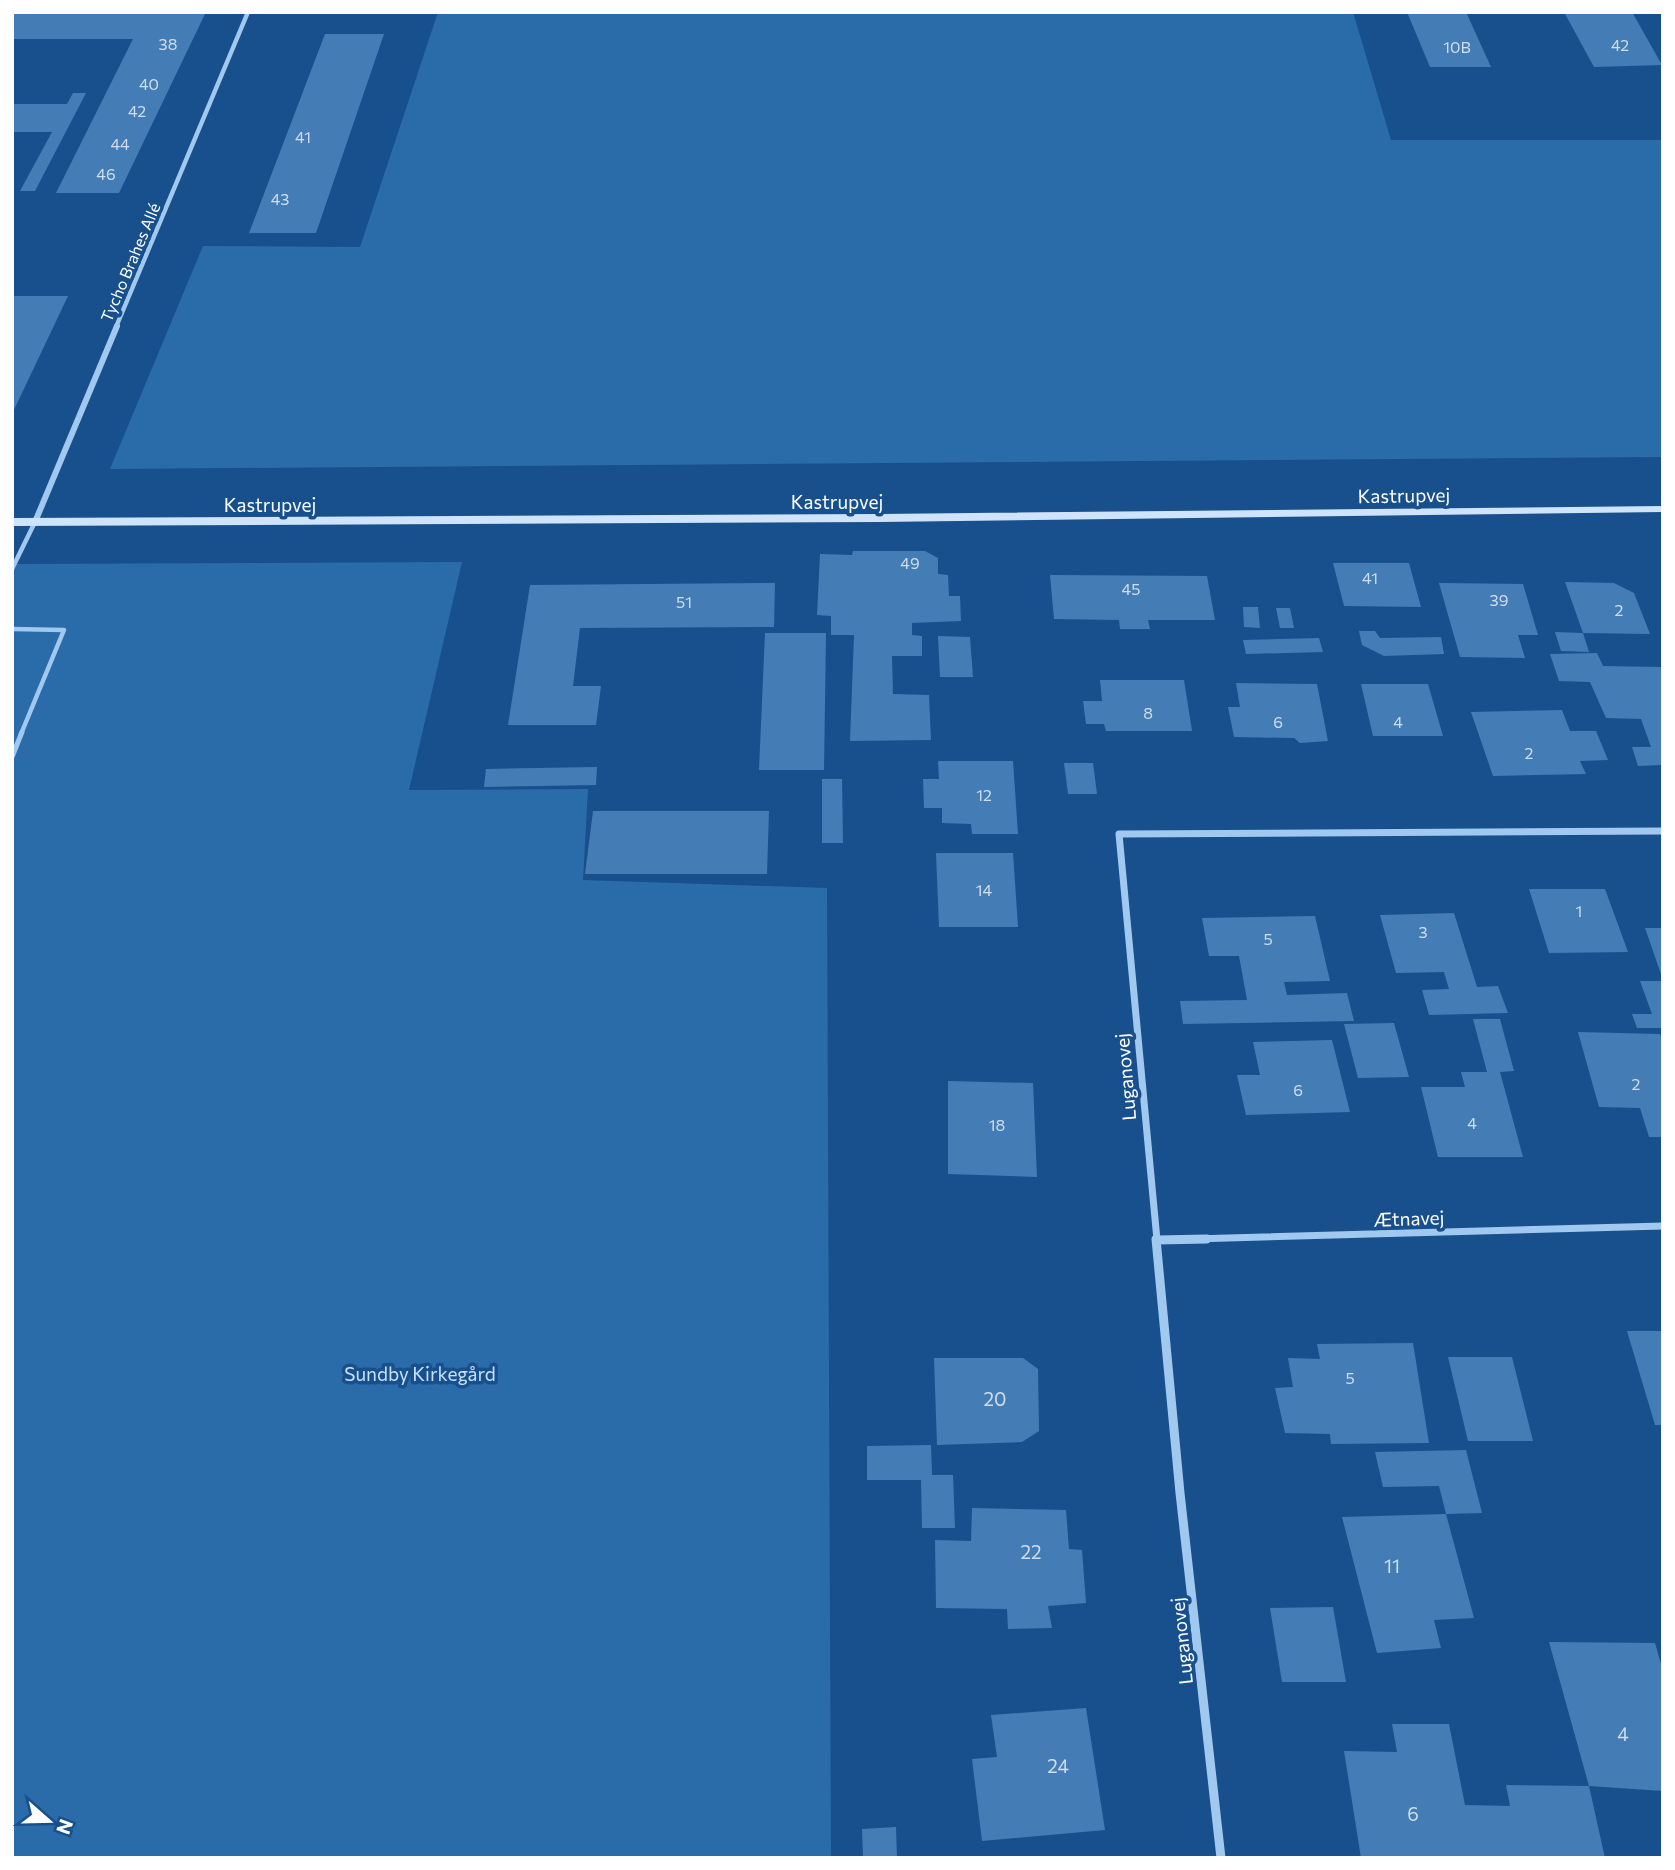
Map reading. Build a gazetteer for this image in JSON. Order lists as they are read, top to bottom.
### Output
{
  "streets": {
    "street": [
      "Tycho Brahes Allé",
      "Kastrupvej",
      "Luganovej",
      "Ætnavej"
    ]
  },
  "crossings": [
    ["Tycho Brahes Allé", "Kastrupvej"],
    ["Luganovej", "Ætnavej"]
  ],
  "parks": ["Sundby Kirkegård"],
  "house_numbers": [
    "38",
    "42",
    "10B",
    "40",
    "42",
    "41",
    "44",
    "46",
    "43",
    "49",
    "41",
    "45",
    "39",
    "51",
    "2",
    "8",
    "6",
    "4",
    "2",
    "12",
    "14",
    "1",
    "3",
    "5",
    "2",
    "6",
    "4",
    "18",
    "5",
    "20",
    "22",
    "11",
    "4",
    "24",
    "6"
  ],
  "north": "right"
}
